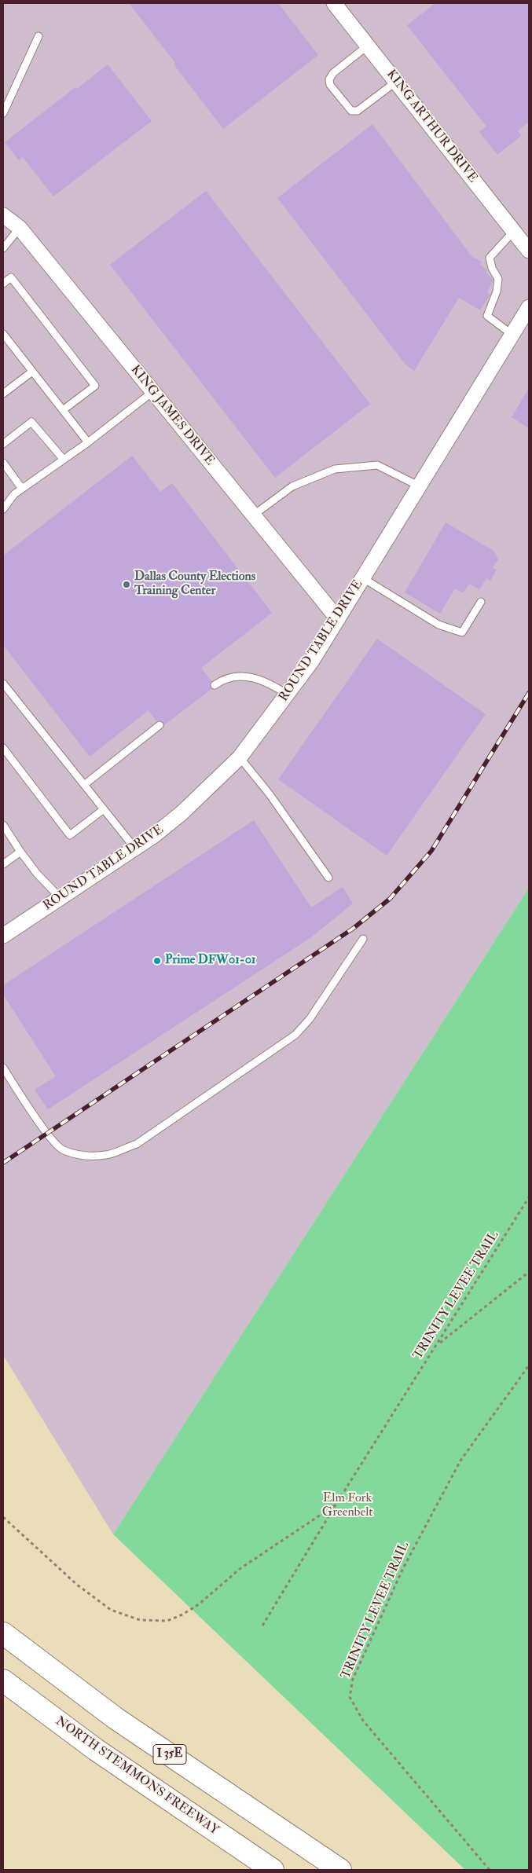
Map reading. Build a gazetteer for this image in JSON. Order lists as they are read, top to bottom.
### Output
{
  "streets": {
    "highway": ["I 35E", "NORTH STEMMONS FREEWAY"],
    "street": ["KING ARTHUR DRIVE", "KING JAMES DRIVE", "ROUND TABLE DRIVE"],
    "path": ["TRINITY LEVEE TRAIL"]
  },
  "crossings": [
    ["KING JAMES DRIVE", "ROUND TABLE DRIVE"]
  ],
  "parks": ["Elm Fork Greenbelt"],
  "places": ["Dallas County Elections Training Center", "Prime DFW01-01"]
}
